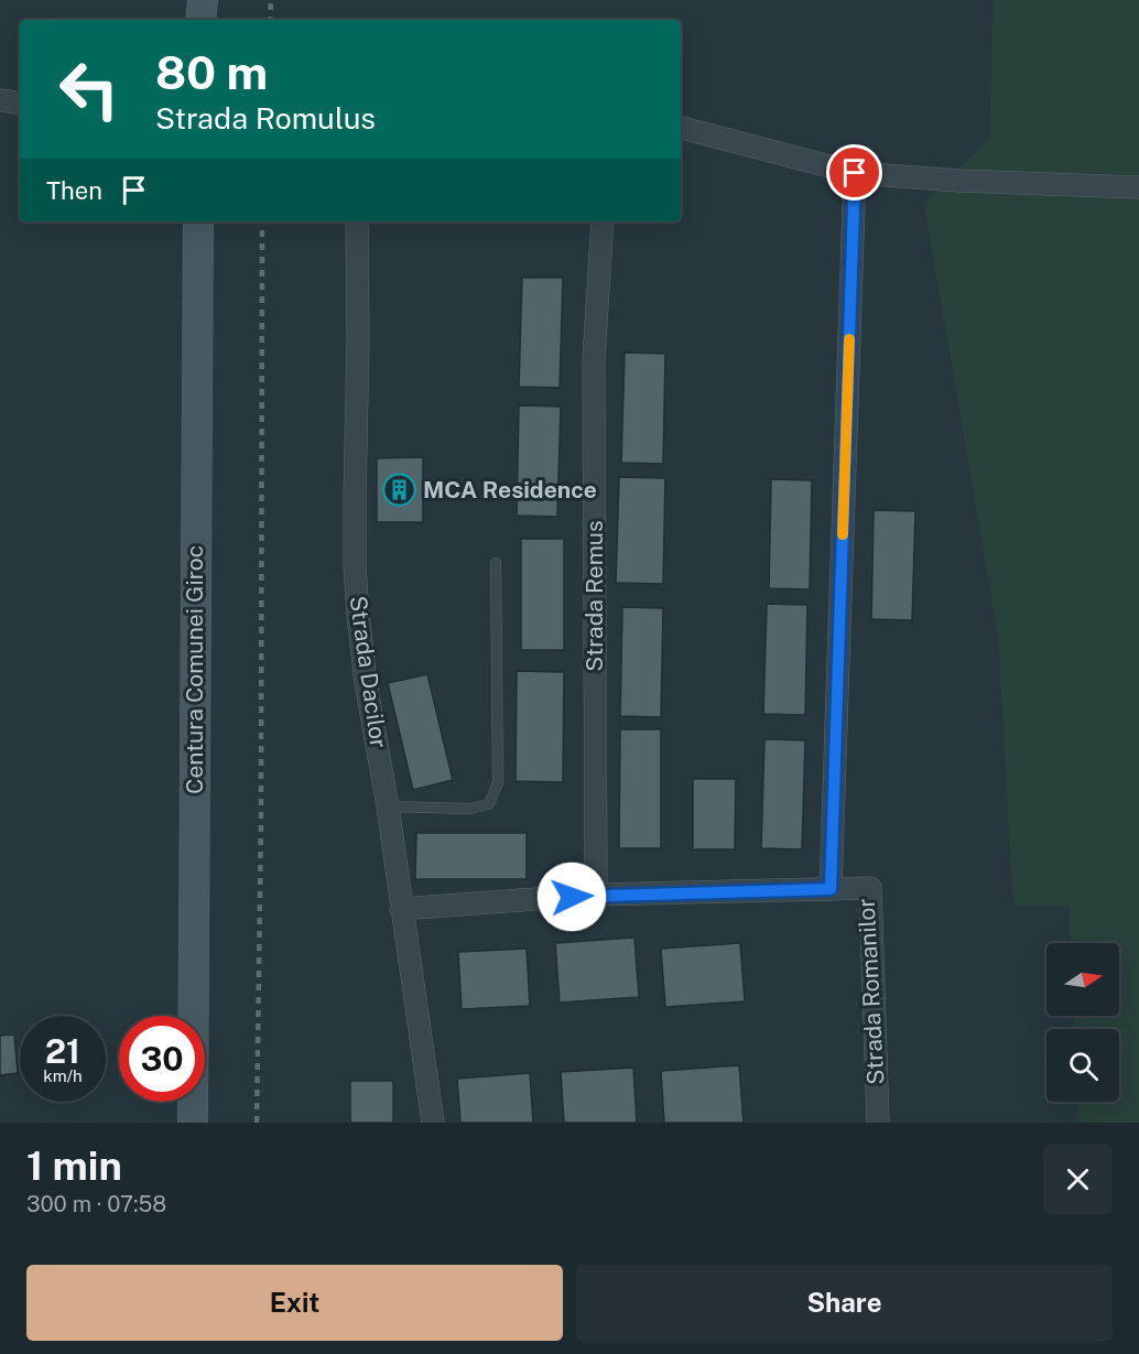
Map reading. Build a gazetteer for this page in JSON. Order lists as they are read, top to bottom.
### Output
{
  "streets": {
    "main road": ["Centura Comunei Giroc"],
    "street": ["Strada Remus", "Strada Dacilor", "Strada Romanilor"]
  },
  "crossings": [
    ["Strada Remus", "Strada Romanilor"],
    ["Strada Dacilor", "Strada Romanilor"]
  ],
  "places": {
    "building": ["MCA Residence"]
  },
  "north": "right",
  "page": {
    "turn": ["80 m", "Strada Romulus"],
    "then": "Then",
    "speed": "21 km/h",
    "limit": "30",
    "heading": ["1 min", "300 m · 07:58"],
    "buttons": ["Exit", "Share"]
  }
}
